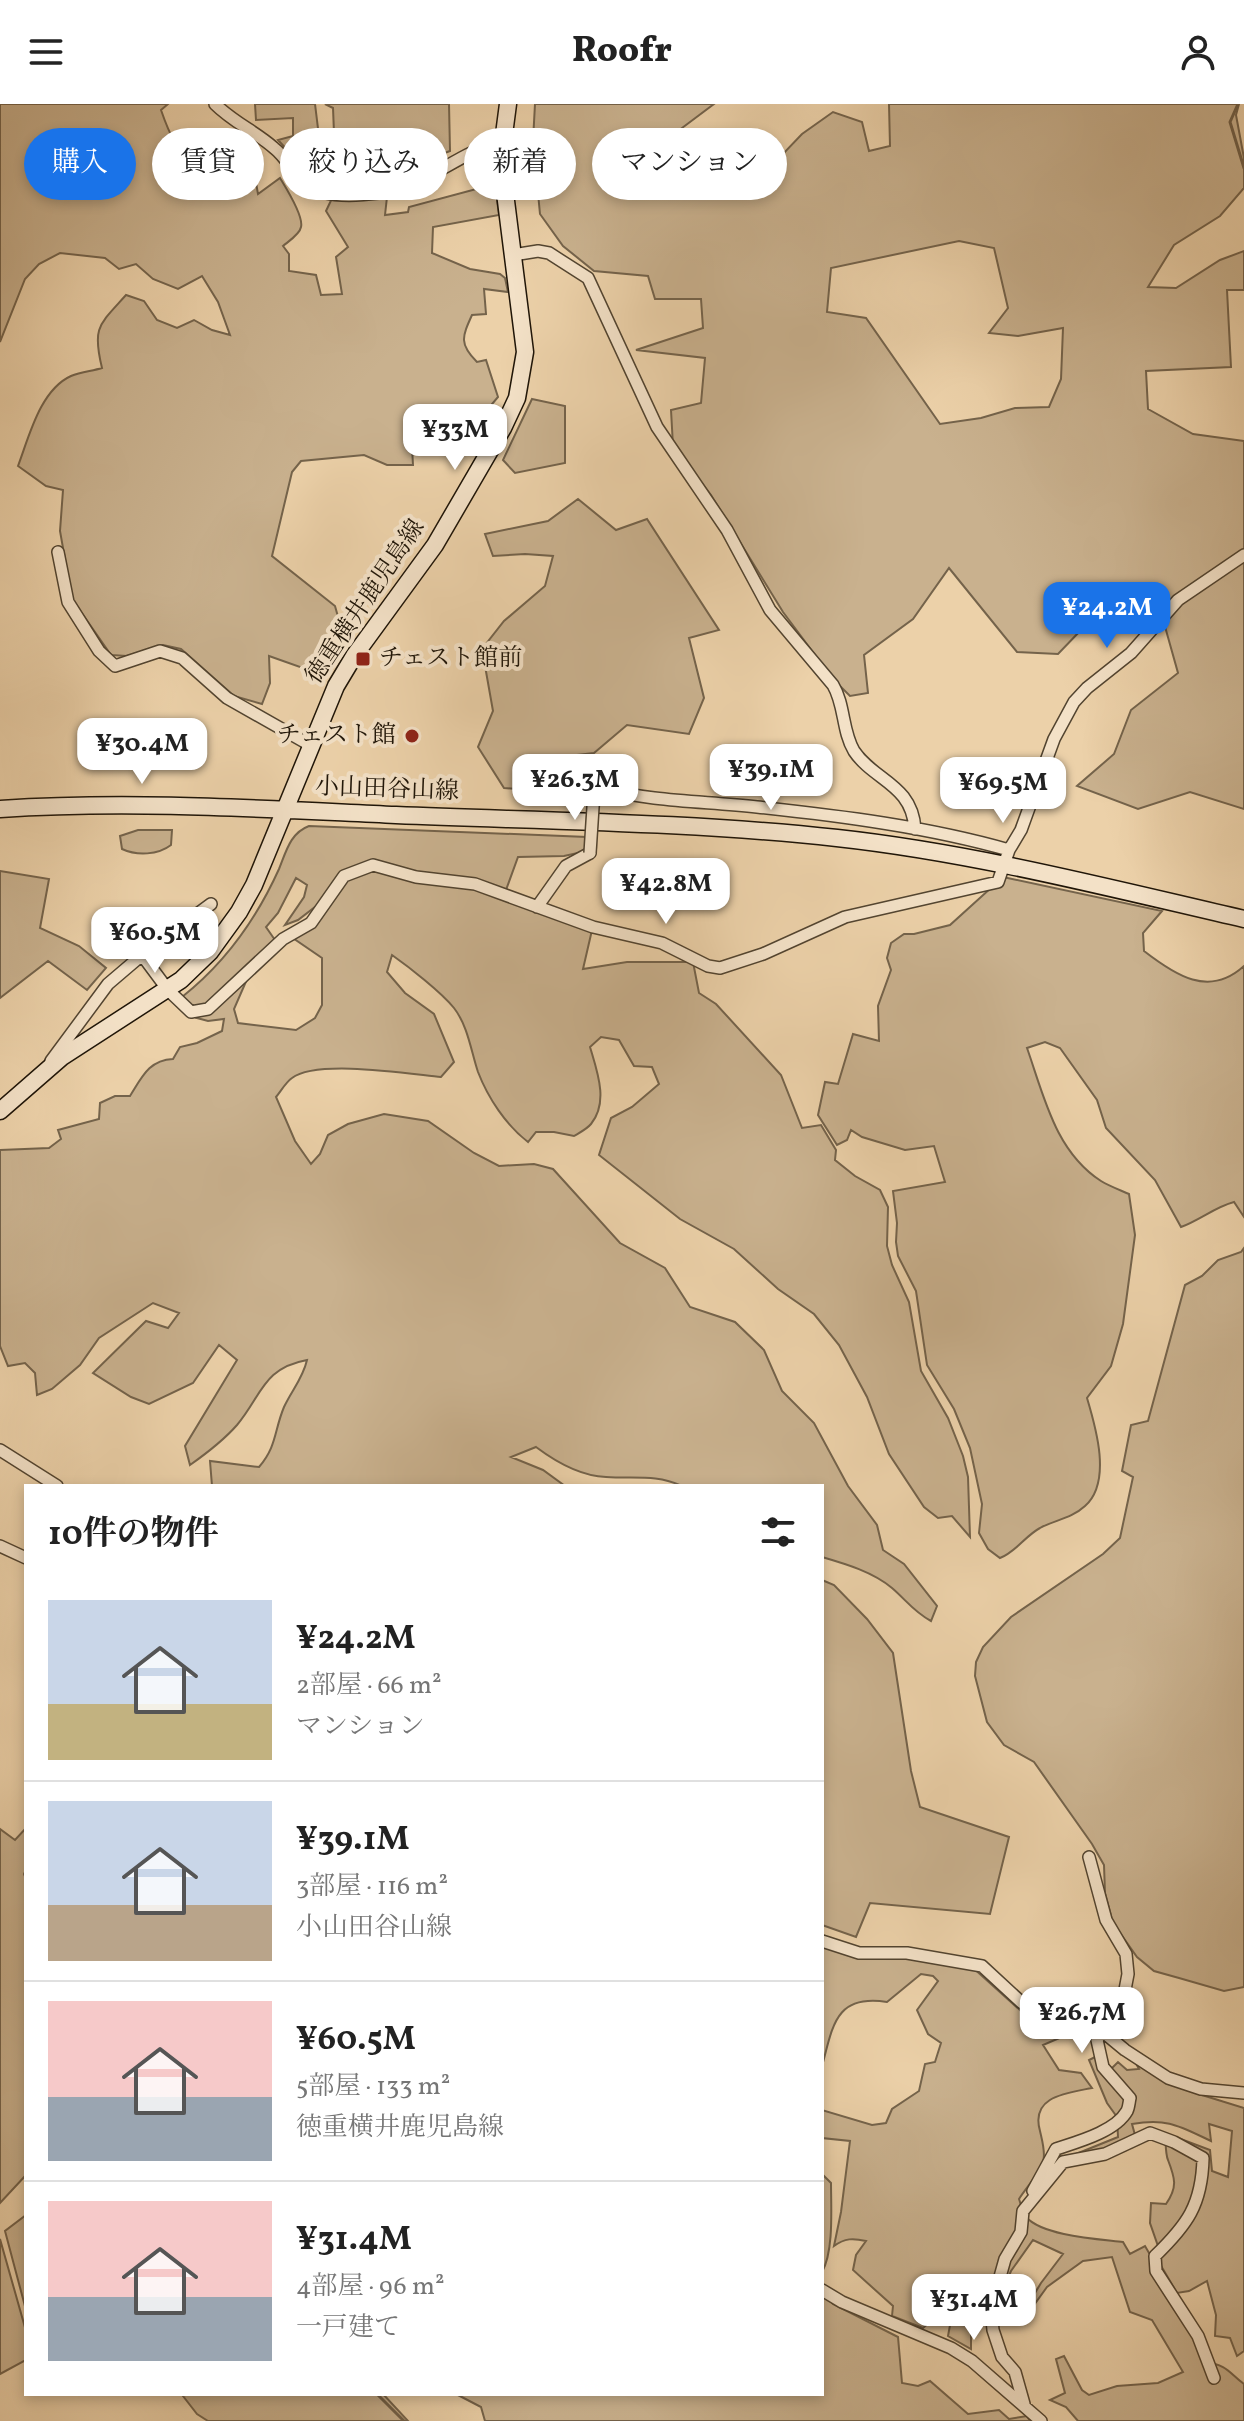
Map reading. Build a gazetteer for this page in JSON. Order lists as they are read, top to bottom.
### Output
{
  "streets": {
    "main road": ["徳重横井鹿児島線", "小山田谷山線"]
  },
  "crossings": [
    ["徳重横井鹿児島線", "小山田谷山線"]
  ],
  "places": {
    "transit": ["チェスト館前"],
    "other": ["チェスト館"]
  },
  "page": {
    "header": "Roofr",
    "chip": [
      "購入",
      "賃貸",
      "絞り込み",
      "新着",
      "マンション"
    ],
    "price": [
      "¥33M",
      "¥24.2M",
      "¥30.4M",
      "¥39.1M",
      "¥26.3M",
      "¥69.5M",
      "¥42.8M",
      "¥60.5M",
      "¥26.7M",
      "¥31.4M"
    ],
    "heading": "10件の物件",
    "list": [
      {
        "name": "¥24.2M",
        "note": "2部屋 · 66 m² · マンション"
      },
      {
        "name": "¥39.1M",
        "note": "3部屋 · 116 m² · 小山田谷山線"
      },
      {
        "name": "¥60.5M",
        "note": "5部屋 · 133 m² · 徳重横井鹿児島線"
      },
      {
        "name": "¥31.4M",
        "note": "4部屋 · 96 m² · 一戸建て"
      }
    ]
  }
}
